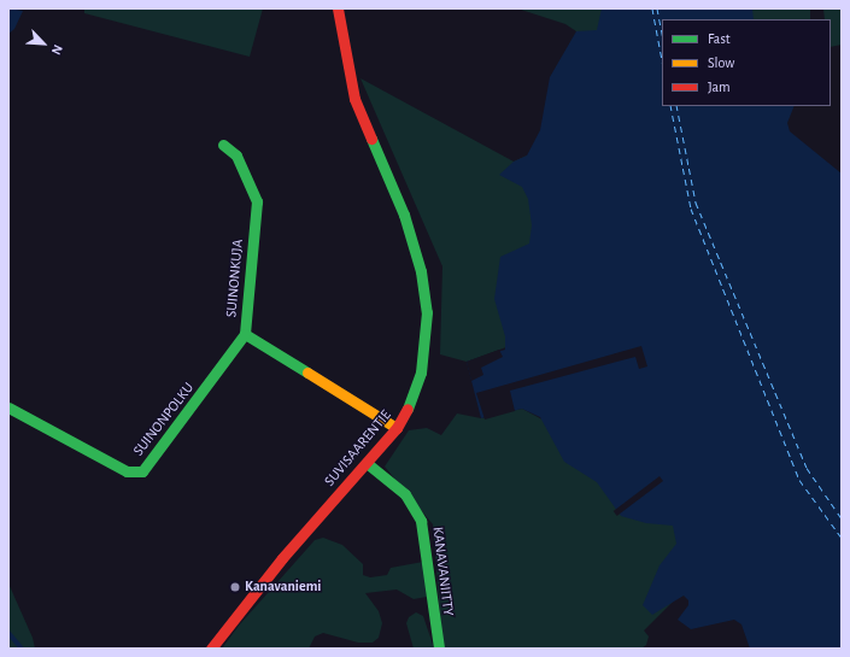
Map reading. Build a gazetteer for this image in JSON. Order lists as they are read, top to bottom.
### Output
{
  "streets": {
    "street": [
      "SUINONKUJA",
      "SUINONPOLKU",
      "SUVISAARENTIE",
      "KANAVANIITTY"
    ]
  },
  "crossings": [
    ["SUINONKUJA", "SUINONPOLKU"],
    ["SUINONKUJA", "SUVISAARENTIE"],
    ["SUVISAARENTIE", "KANAVANIITTY"]
  ],
  "places": ["Kanavaniemi"],
  "legend": ["Fast", "Slow", "Jam"],
  "north": "bottom right"
}
